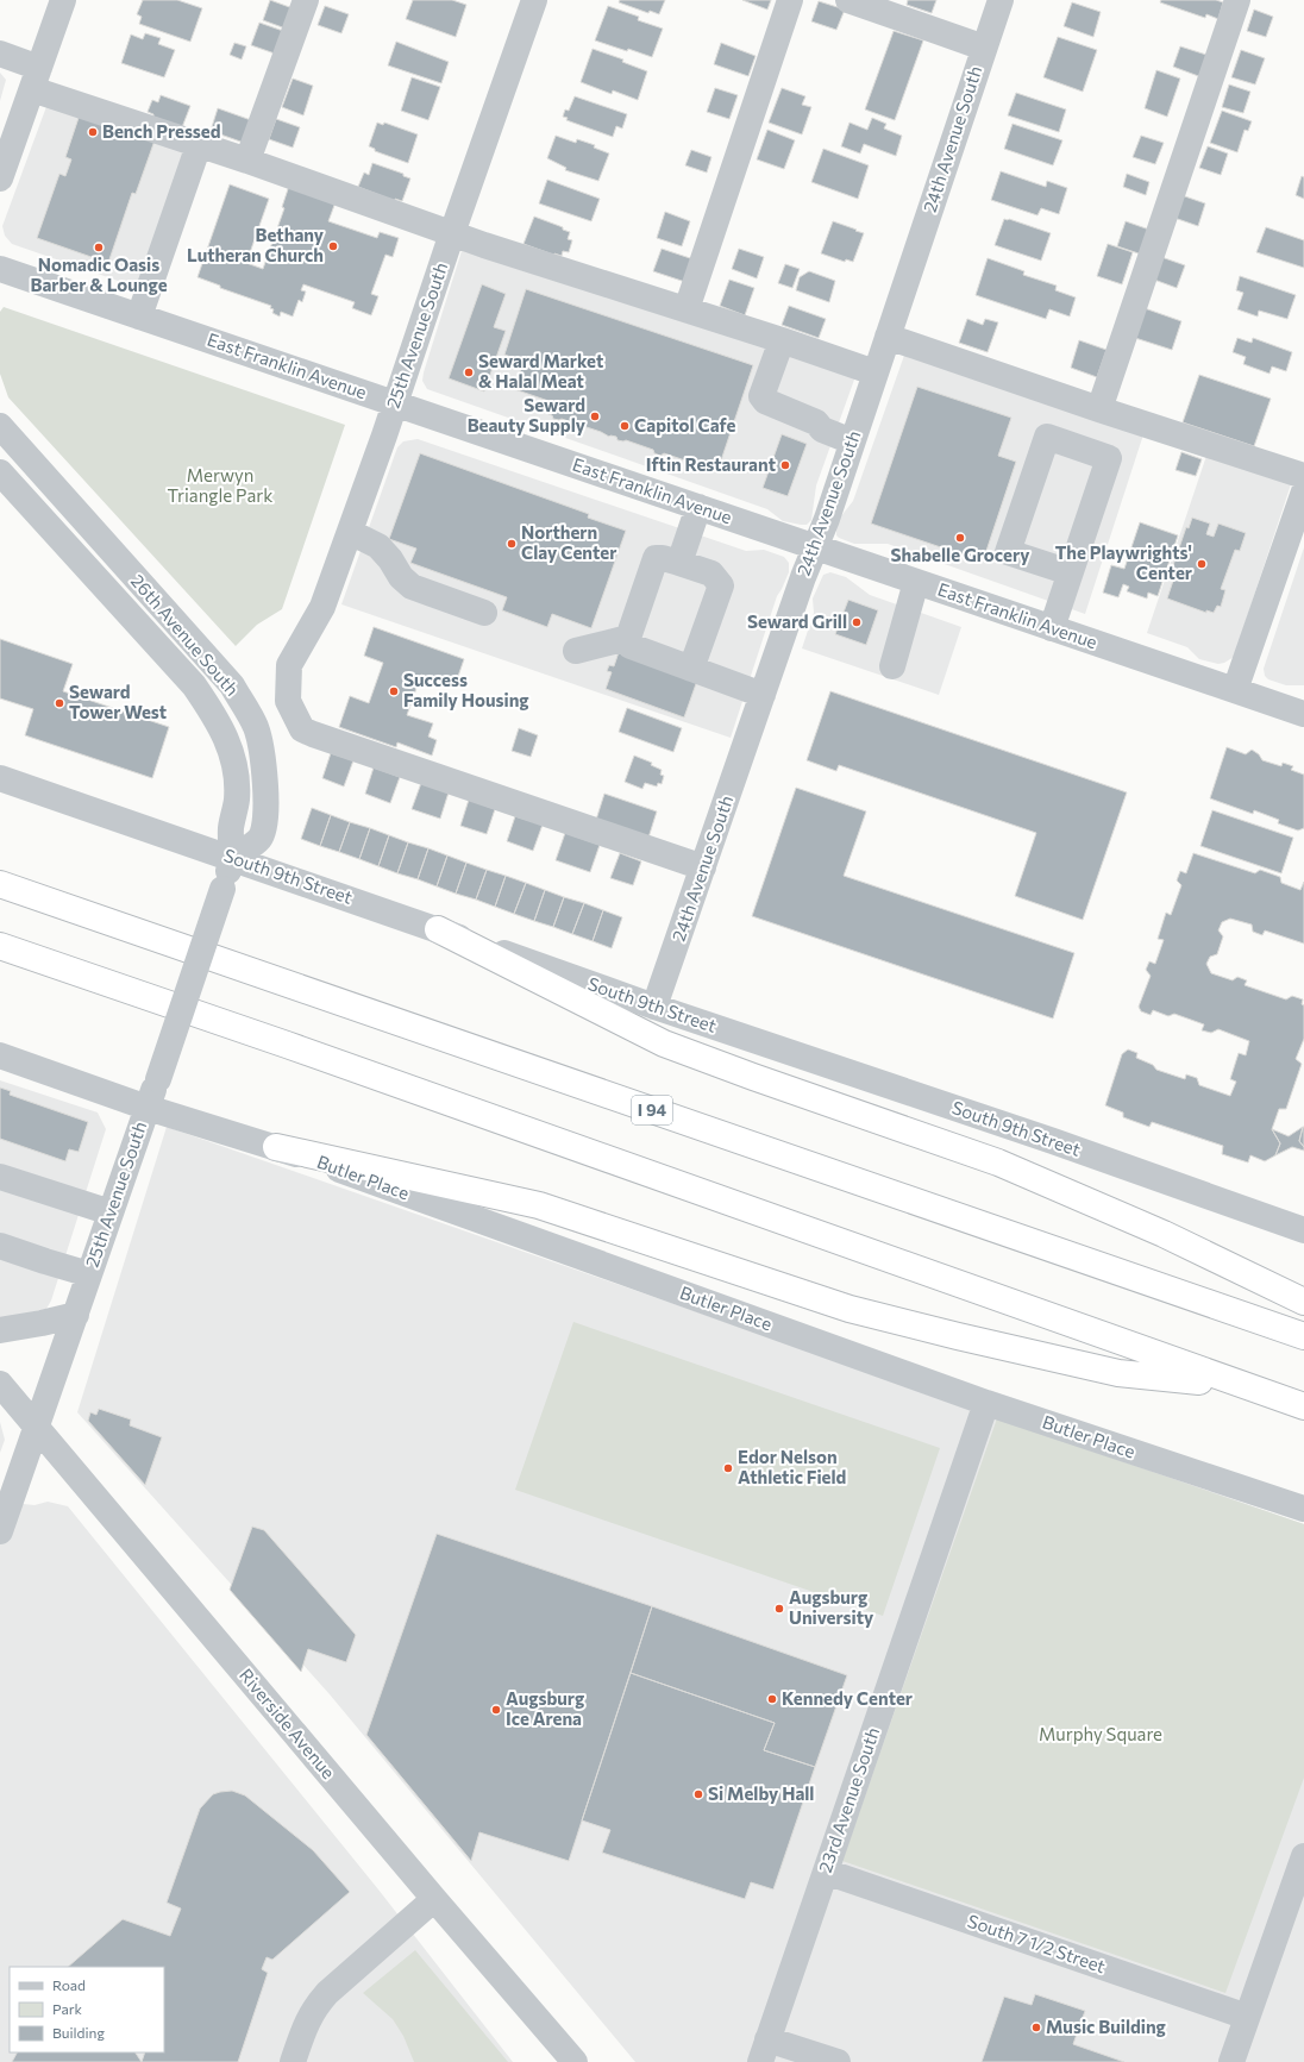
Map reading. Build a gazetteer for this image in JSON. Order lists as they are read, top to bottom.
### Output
{
  "streets": {
    "highway": ["I 94"],
    "street": [
      "24th Avenue South",
      "25th Avenue South",
      "East Franklin Avenue",
      "26th Avenue South",
      "South 9th Street",
      "Butler Place",
      "Riverside Avenue",
      "23rd Avenue South",
      "South 7 1/2 Street"
    ]
  },
  "crossings": [
    ["24th Avenue South", "25th Avenue South"],
    ["24th Avenue South", "East Franklin Avenue"],
    ["24th Avenue South", "South 9th Street"],
    ["25th Avenue South", "East Franklin Avenue"],
    ["25th Avenue South", "26th Avenue South"],
    ["25th Avenue South", "South 9th Street"],
    ["25th Avenue South", "Butler Place"],
    ["25th Avenue South", "Riverside Avenue"],
    ["26th Avenue South", "South 9th Street"],
    ["Butler Place", "23rd Avenue South"],
    ["23rd Avenue South", "South 7 1/2 Street"]
  ],
  "parks": ["Merwyn Triangle Park", "Murphy Square"],
  "places": [
    "Bench Pressed",
    "Bethany Lutheran Church",
    "Nomadic Oasis Barber & Lounge",
    "Seward Market & Halal Meat",
    "Seward Beauty Supply",
    "Capitol Cafe",
    "Iftin Restaurant",
    "Shabelle Grocery",
    "Northern Clay Center",
    "The Playwrights' Center",
    "Seward Grill",
    "Success Family Housing",
    "Seward Tower West",
    "Edor Nelson Athletic Field",
    "Augsburg University",
    "Kennedy Center",
    "Augsburg Ice Arena",
    "Si Melby Hall",
    "Music Building"
  ],
  "legend": ["Road", "Park", "Building"]
}
